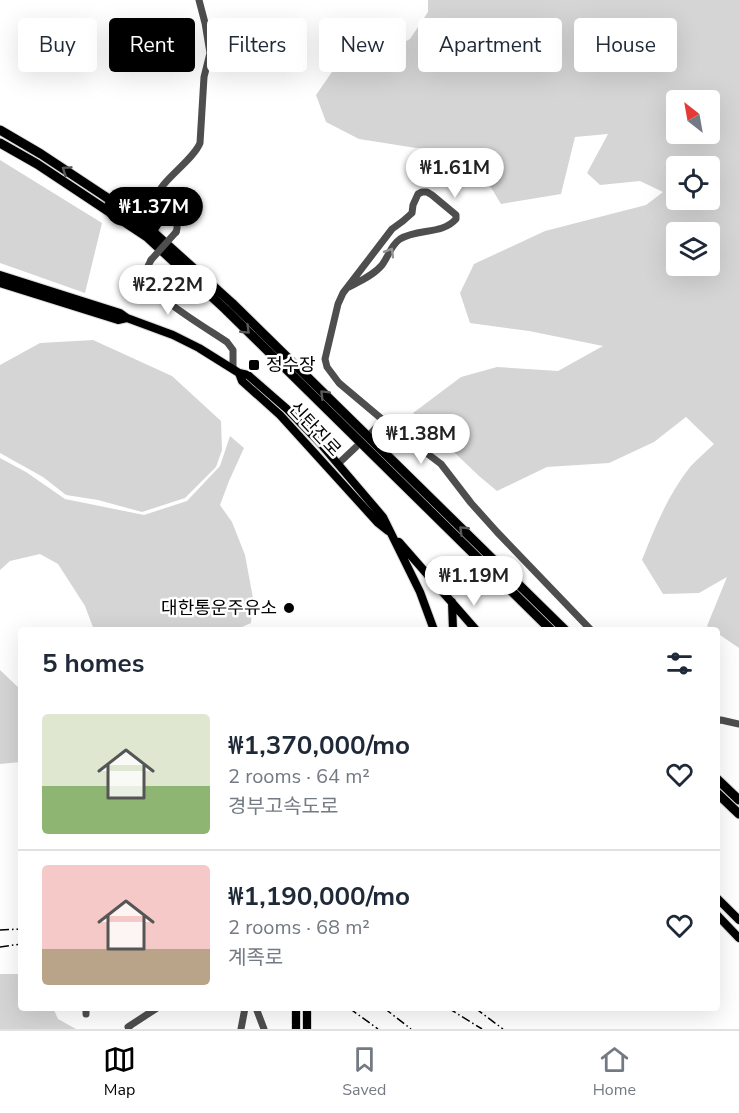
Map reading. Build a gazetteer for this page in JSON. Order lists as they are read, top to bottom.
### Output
{
  "streets": {
    "main road": ["신탄진로"]
  },
  "places": {
    "transit": ["정수장"],
    "other": ["대한통운주유소"]
  },
  "north": "top left",
  "page": {
    "chip": [
      "Buy",
      "Rent",
      "Filters",
      "New",
      "Apartment",
      "House"
    ],
    "price": [
      "₩1.61M",
      "₩1.37M",
      "₩2.22M",
      "₩1.38M",
      "₩1.19M"
    ],
    "heading": "5 homes",
    "list": [
      {
        "name": "₩1,370,000/mo",
        "note": "2 rooms · 64 m² · 경부고속도로"
      },
      {
        "name": "₩1,190,000/mo",
        "note": "2 rooms · 68 m² · 계족로"
      }
    ],
    "tabs": ["Map", "Saved", "Home"]
  }
}
